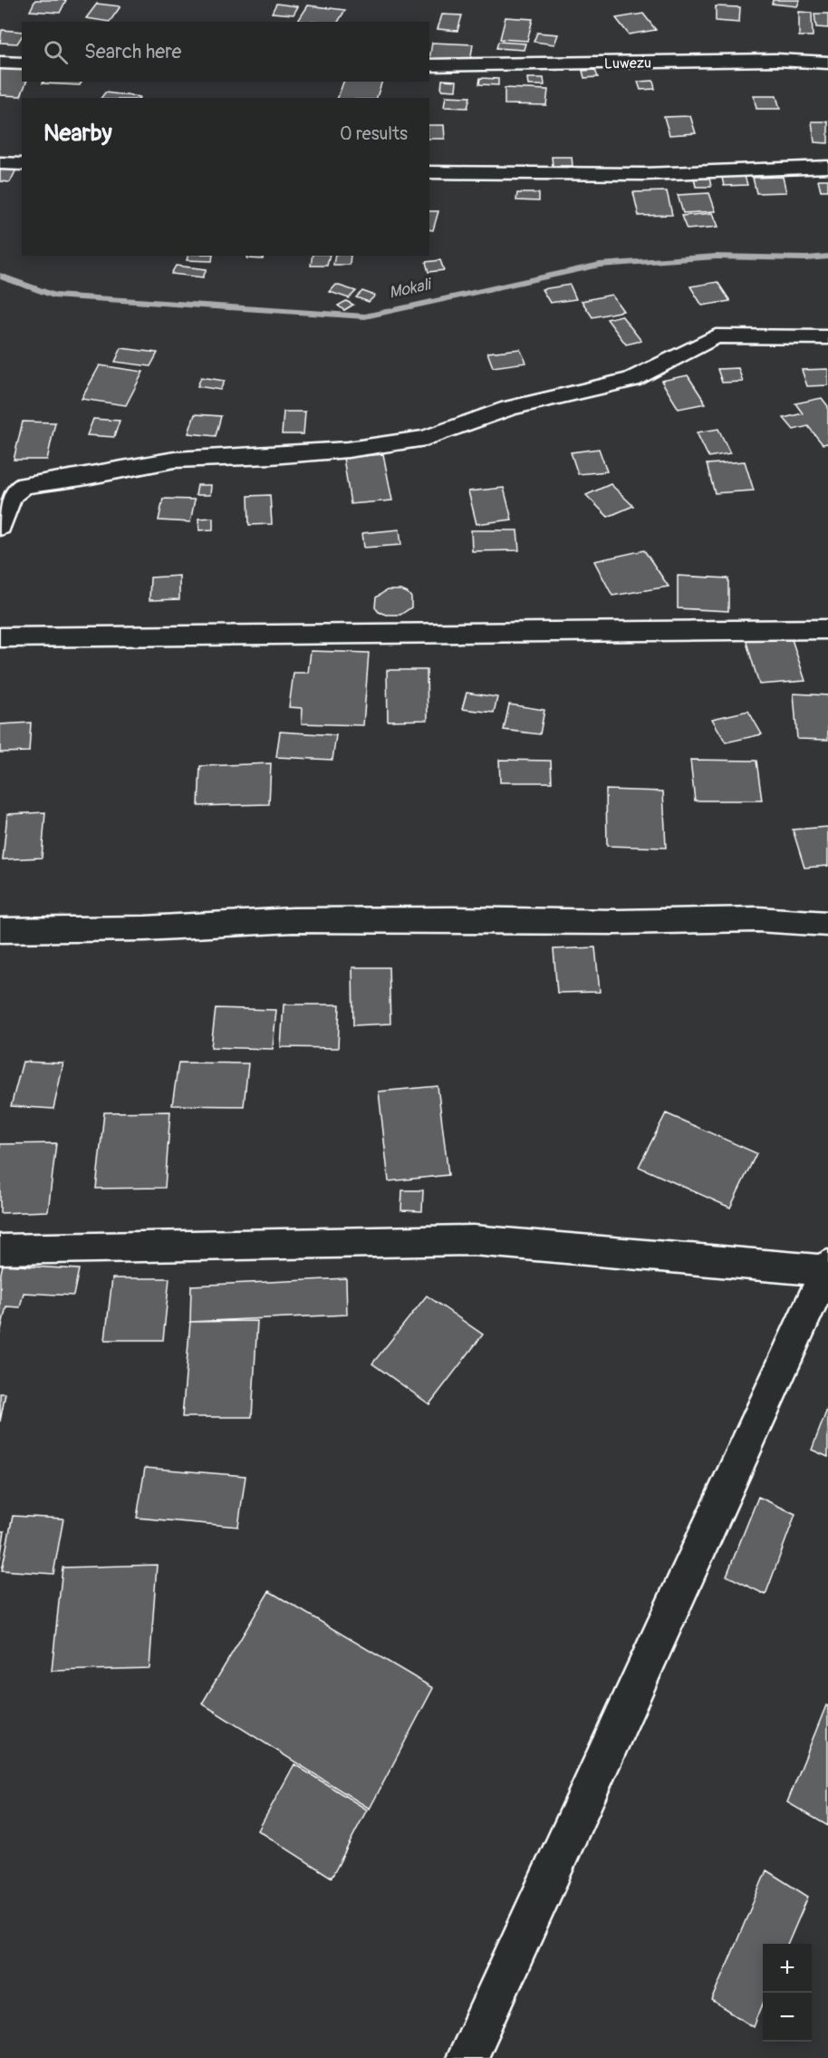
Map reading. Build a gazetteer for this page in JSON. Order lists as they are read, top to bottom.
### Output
{
  "streets": {
    "street": ["Luwezu"]
  },
  "water": ["Mokali"],
  "page": {
    "search": "Search here",
    "heading": ["Nearby", "0 results"],
    "map_buttons": ["+", "−"]
  }
}
